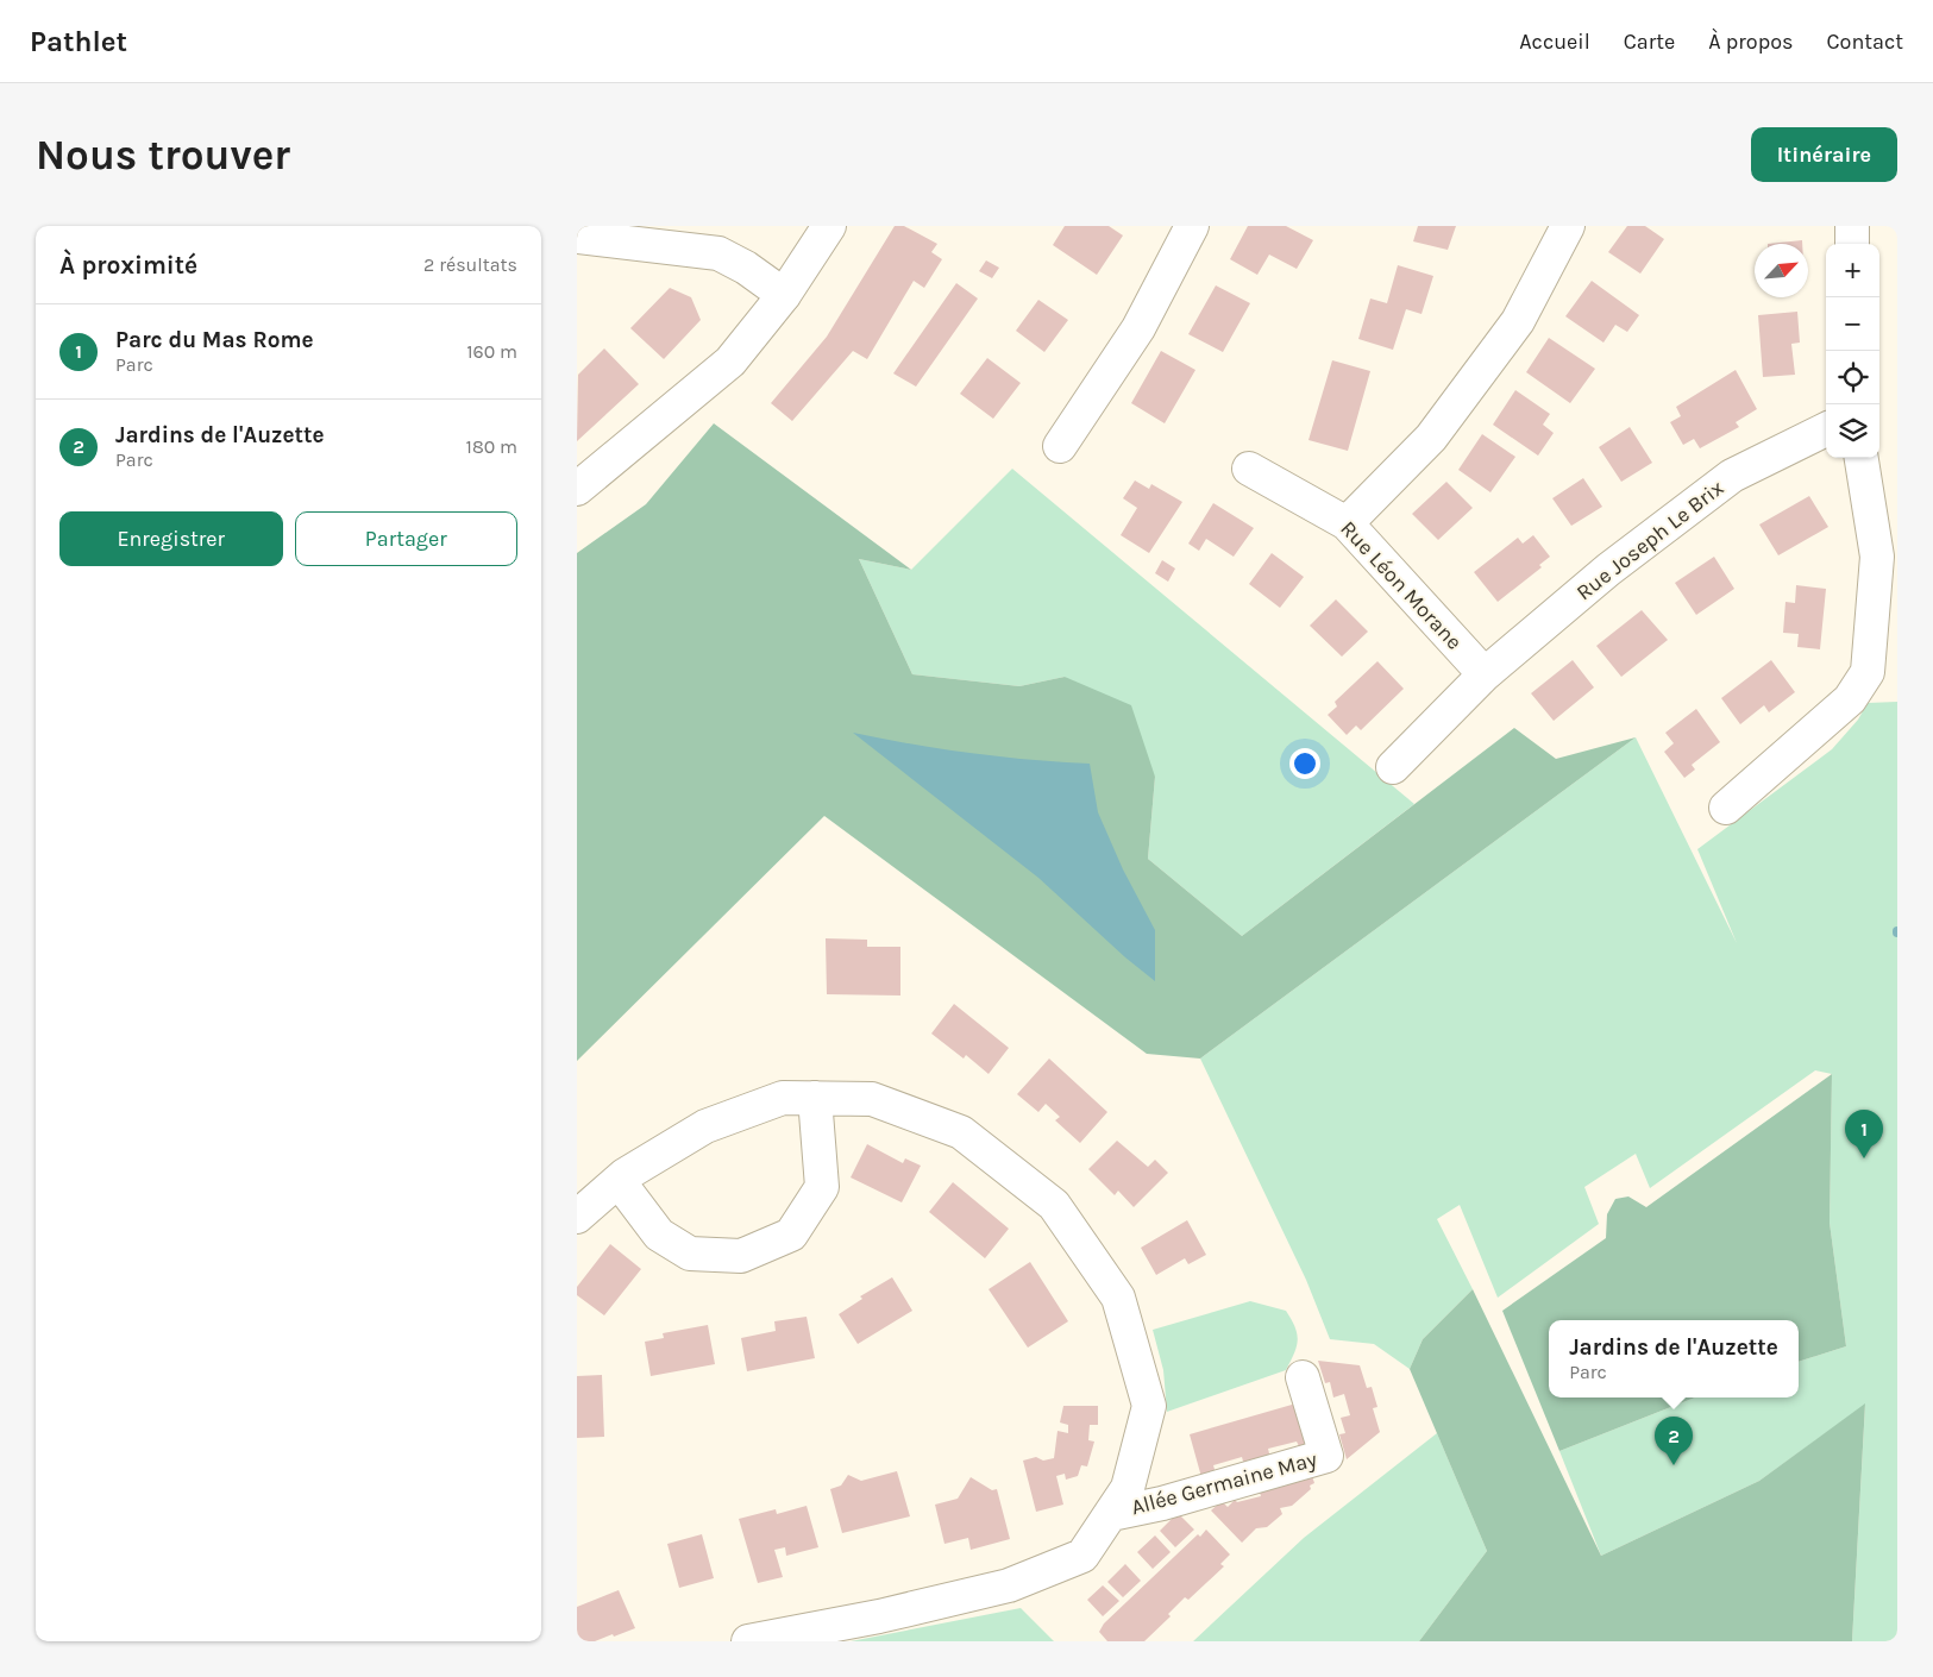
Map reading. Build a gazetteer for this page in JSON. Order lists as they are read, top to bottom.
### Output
{
  "streets": {
    "street": ["Rue Joseph Le Brix", "Rue Léon Morane", "Allée Germaine May"]
  },
  "crossings": [
    ["Rue Joseph Le Brix", "Rue Léon Morane"]
  ],
  "north": "top right",
  "page": {
    "header": "Pathlet",
    "nav": [
      "Accueil",
      "Carte",
      "À propos",
      "Contact"
    ],
    "buttons": [
      "Itinéraire",
      ["Enregistrer", "Partager"]
    ],
    "title": "Nous trouver",
    "heading": ["À proximité", "2 résultats"],
    "map_buttons": ["+", "−"],
    "list": [
      {
        "mark": "1",
        "name": "Parc du Mas Rome",
        "note": "Parc",
        "value": "160 m"
      },
      {
        "mark": "2",
        "name": "Jardins de l'Auzette",
        "note": "Parc",
        "value": "180 m"
      }
    ],
    "pins": ["1", "2"],
    "popup": ["Jardins de l'Auzette", "Parc"]
  }
}
